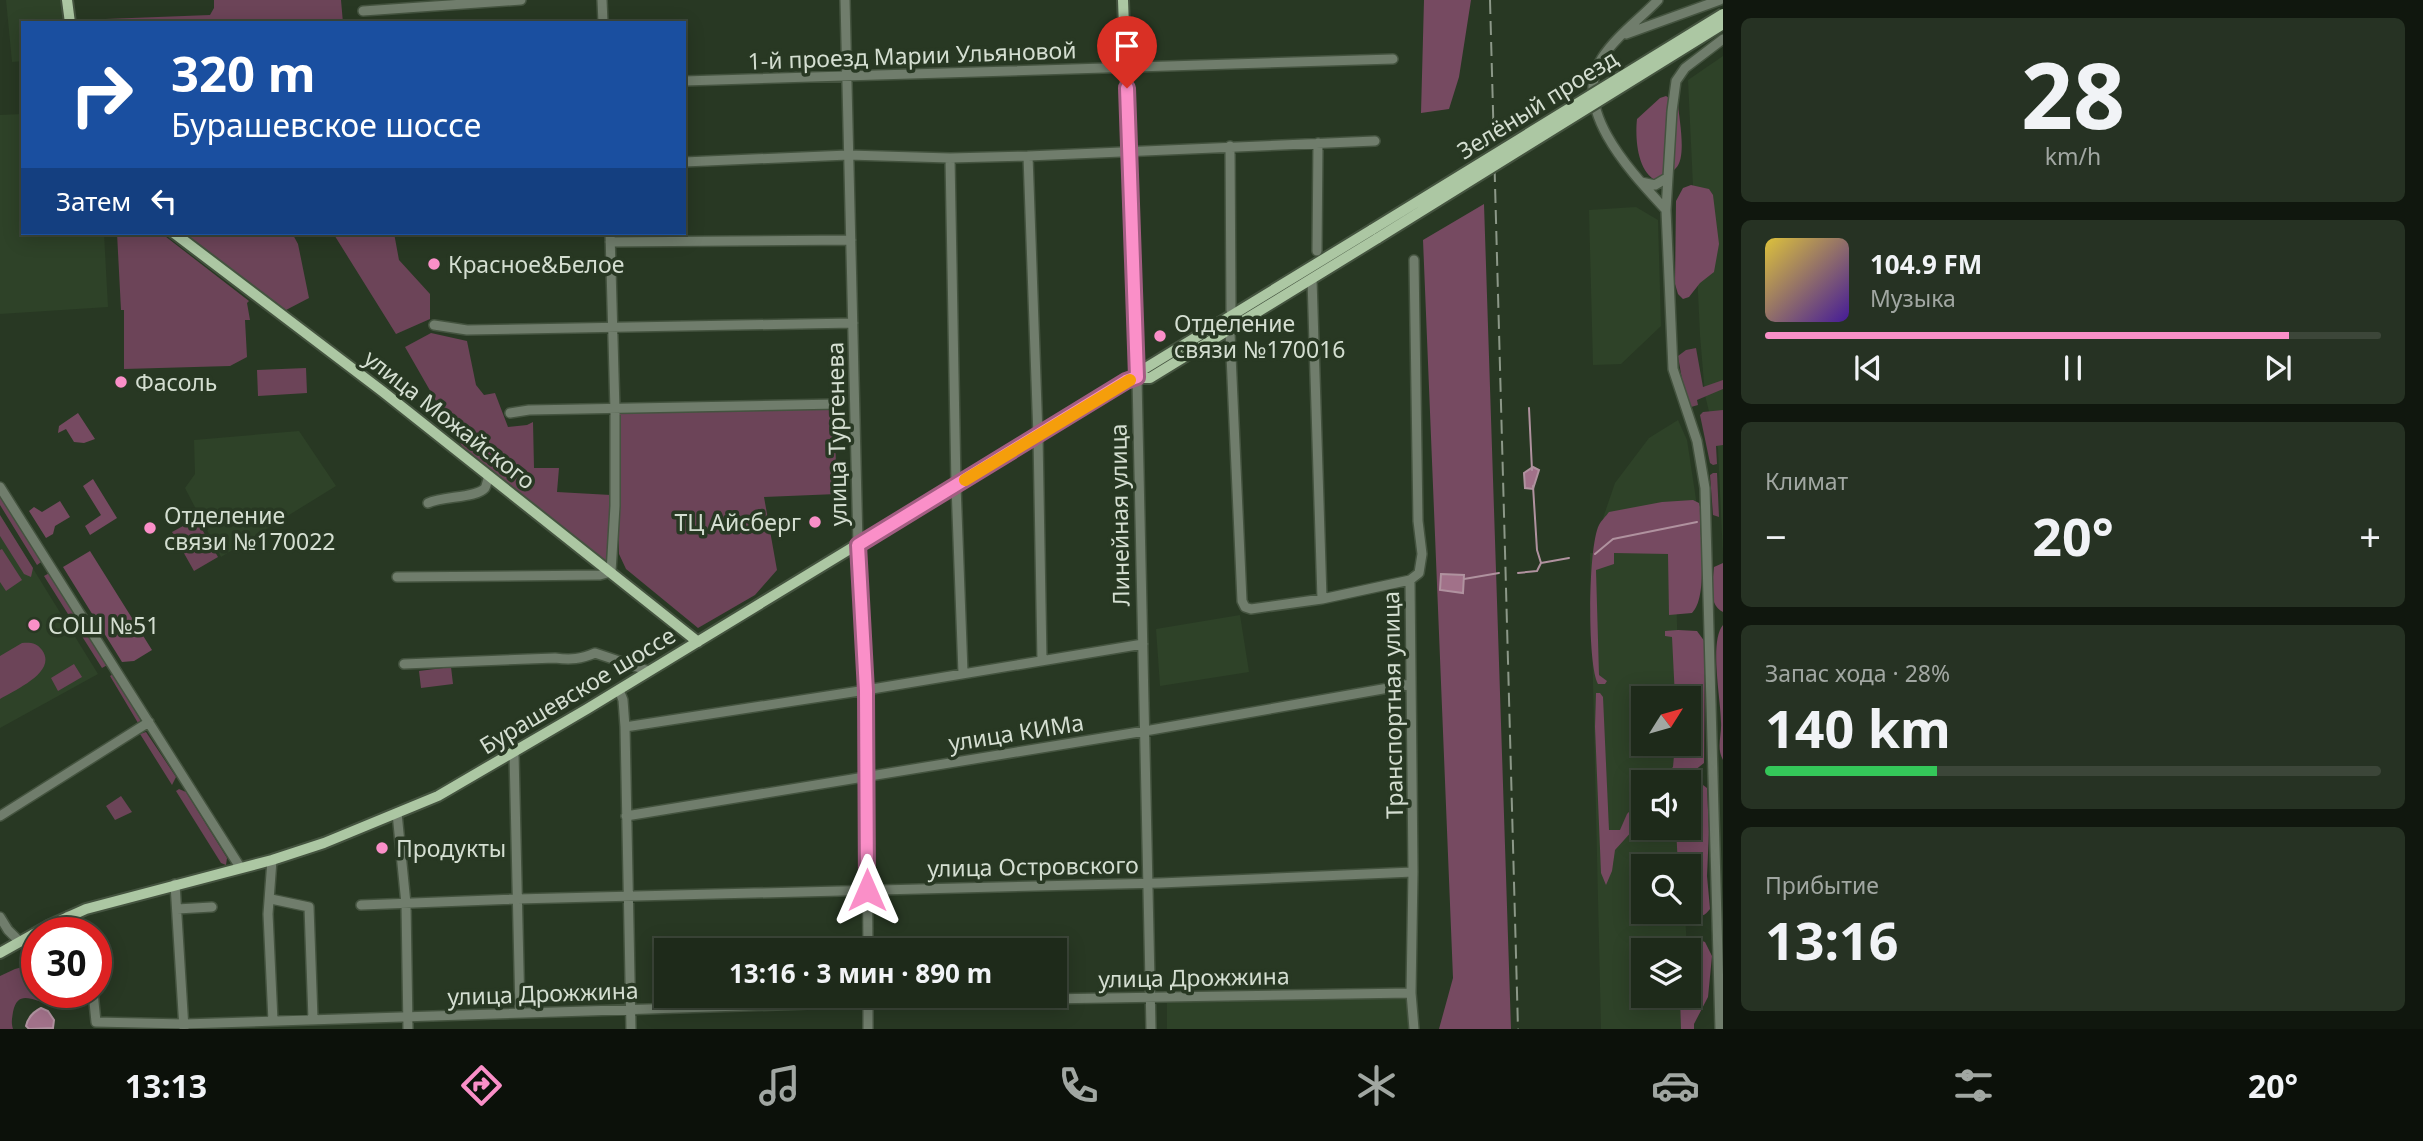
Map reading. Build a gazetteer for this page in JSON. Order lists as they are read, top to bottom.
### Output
{
  "streets": {
    "main road": [
      "Зелёный проезд",
      "улица Можайского",
      "Линейная улица",
      "Бурашевское шоссе"
    ],
    "street": [
      "1-й проезд Марии Ульяновой",
      "улица Тургенева",
      "Транспортная улица",
      "улица КИМа",
      "улица Островского",
      "улица Дрожжина"
    ]
  },
  "crossings": [
    ["1-й проезд Марии Ульяновой", "улица Тургенева"],
    ["1-й проезд Марии Ульяновой", "Линейная улица"],
    ["Зелёный проезд", "Бурашевское шоссе"],
    ["улица Можайского", "Бурашевское шоссе"],
    ["улица Тургенева", "Бурашевское шоссе"],
    ["улица Тургенева", "улица КИМа"],
    ["улица Тургенева", "улица Островского"],
    ["Линейная улица", "Бурашевское шоссе"],
    ["Линейная улица", "улица КИМа"],
    ["Линейная улица", "улица Островского"],
    ["Линейная улица", "улица Дрожжина"],
    ["Транспортная улица", "улица КИМа"],
    ["Транспортная улица", "улица Островского"],
    ["Транспортная улица", "улица Дрожжина"]
  ],
  "places": [
    "Красное&Белое",
    "Отделение связи №170016",
    "Фасоль",
    "ТЦ Айсберг",
    "Отделение связи №170022",
    "СОШ №51",
    "Продукты"
  ],
  "north": "top right",
  "page": {
    "tile": [
      ["28", "km/h"],
      "Климат",
      ["Запас хода · 28%", "140 km"],
      ["Прибытие", "13:16"]
    ],
    "turn": ["320 m", "Бурашевское шоссе"],
    "then": "Затем",
    "song": ["104.9 FM", "Музыка"],
    "heat": ["−", "20°", "+"],
    "limit": "30",
    "trip": "13:16 · 3 мин · 890 m",
    "tabs": ["13:13", "20°"]
  }
}
